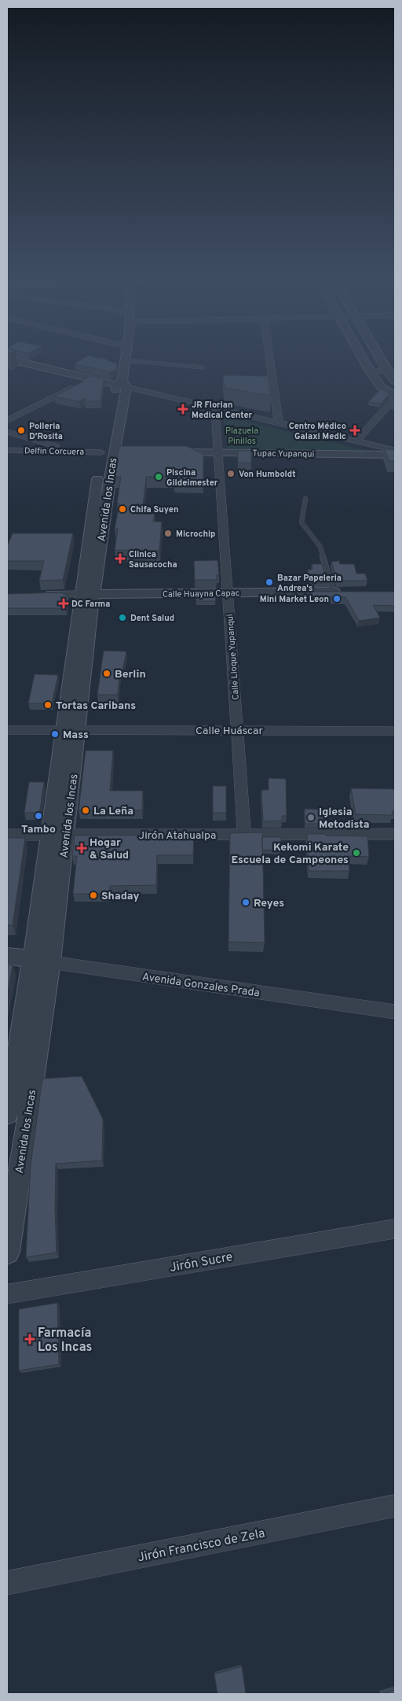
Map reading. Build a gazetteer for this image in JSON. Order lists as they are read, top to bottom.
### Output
{
  "streets": {
    "street": [
      "Delfin Corcuera",
      "Tupac Yupanqui",
      "Avenida los Incas",
      "Calle Huayna Capac",
      "Calle Lloque Yupanqui",
      "Calle Huáscar",
      "Jirón Atahualpa",
      "Avenida Gonzales Prada",
      "Jirón Sucre",
      "Jirón Francisco de Zela"
    ]
  },
  "crossings": [
    ["Delfin Corcuera", "Avenida los Incas"],
    ["Tupac Yupanqui", "Calle Lloque Yupanqui"],
    ["Avenida los Incas", "Calle Huayna Capac"],
    ["Avenida los Incas", "Calle Huáscar"],
    ["Avenida los Incas", "Jirón Atahualpa"],
    ["Avenida los Incas", "Avenida Gonzales Prada"],
    ["Calle Huayna Capac", "Calle Lloque Yupanqui"],
    ["Calle Lloque Yupanqui", "Calle Huáscar"],
    ["Calle Lloque Yupanqui", "Jirón Atahualpa"]
  ],
  "parks": ["Plazuela Pinillos"],
  "places": {
    "health": [
      "JR Florian Medical Center",
      "Centro Médico Galaxi Medic",
      "Clinica Sausacocha",
      "DC Farma",
      "Hogar & Salud",
      "Farmacía Los Incas"
    ],
    "other": [
      "Polleria D'Rosita",
      "Von Humboldt",
      "Piscina Gildeimester",
      "Chifa Suyen",
      "Microchip",
      "Bazar Papeleria Andrea's",
      "Mini Market Leon",
      "Dent Salud",
      "Berlin",
      "Tortas Caribans",
      "Mass",
      "La Leña",
      "Tambo",
      "Iglesia Metodista",
      "Kekomi Karate Escuela de Campeones",
      "Shaday",
      "Reyes"
    ]
  }
}
